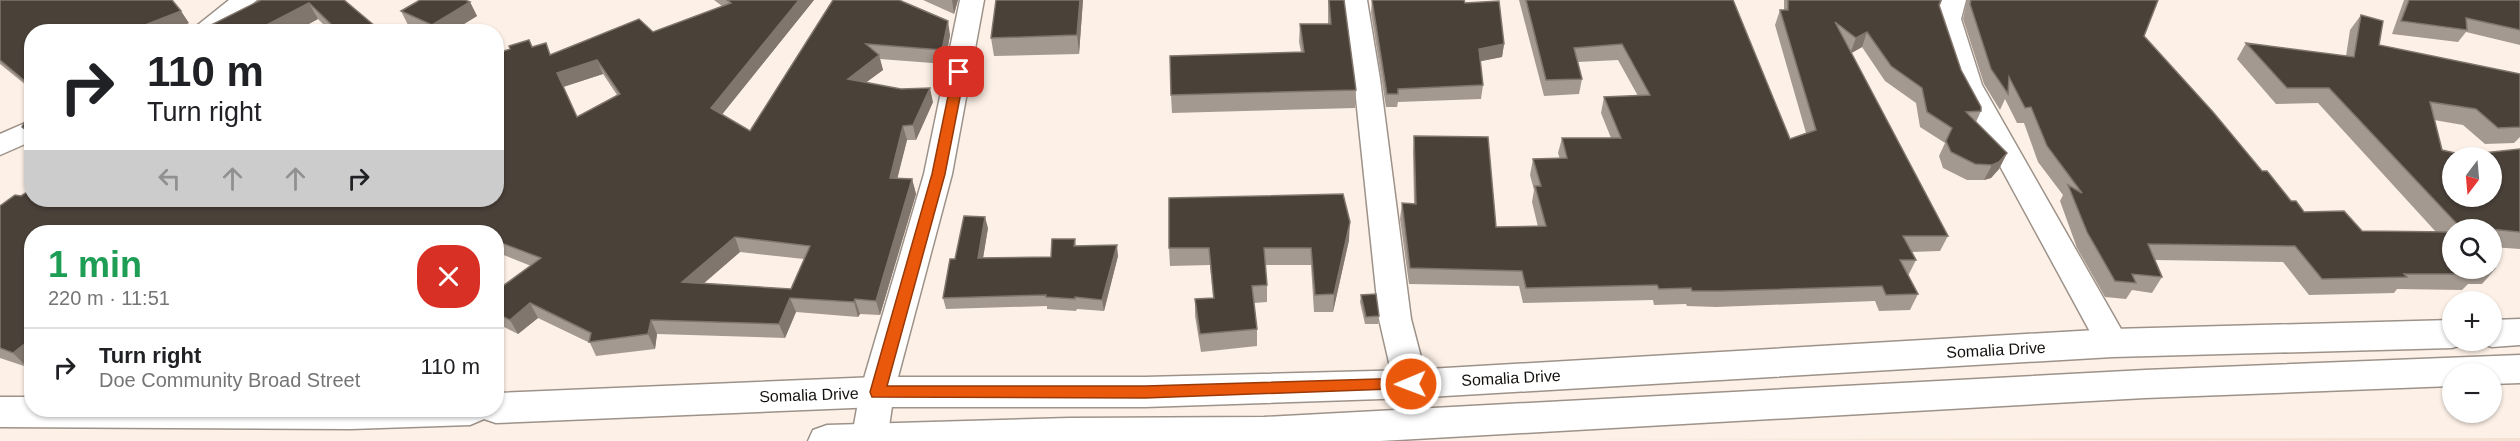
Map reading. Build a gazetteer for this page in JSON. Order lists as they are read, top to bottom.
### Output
{
  "streets": {
    "main road": ["Somalia Drive"]
  },
  "north": "bottom",
  "page": {
    "turn": ["110 m", "Turn right"],
    "map_buttons": ["+", "−"],
    "heading": ["1 min", "220 m · 11:51"],
    "list": [
      {
        "name": "Turn right",
        "note": "Doe Community Broad Street",
        "value": "110 m"
      }
    ]
  }
}
